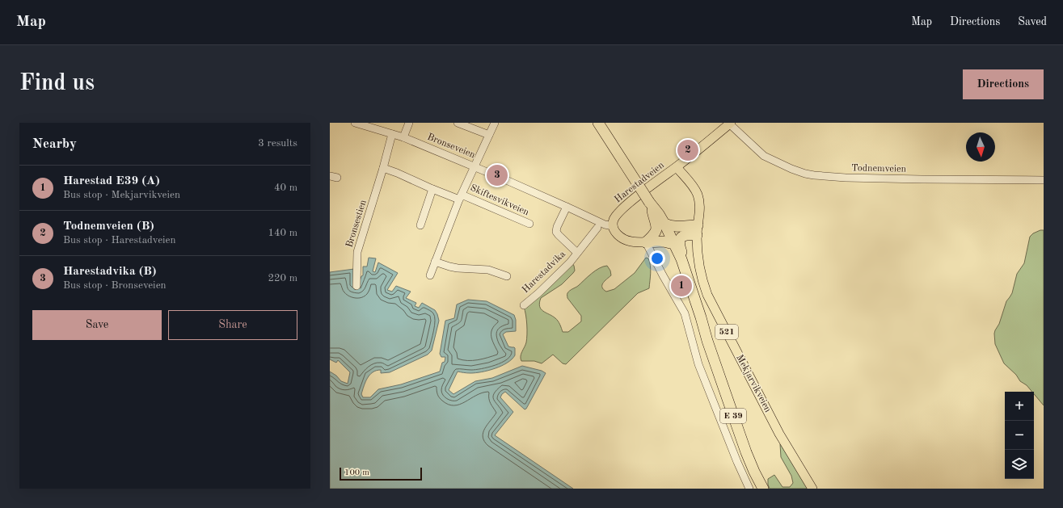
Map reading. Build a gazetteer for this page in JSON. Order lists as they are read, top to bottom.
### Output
{
  "streets": {
    "highway": ["E 39"],
    "main road": ["Harestadveien", "521", "Mekjarvikveien"],
    "street": [
      "Bronseveien",
      "Todnemveien",
      "Skiftesvikveien",
      "Bronsestien",
      "Harestadvika"
    ]
  },
  "crossings": [
    ["Bronseveien", "Harestadveien"],
    ["Bronseveien", "Skiftesvikveien"],
    ["Bronseveien", "Bronsestien"],
    ["Bronseveien", "Harestadvika"],
    ["Todnemveien", "Harestadveien"],
    ["Harestadveien", "Mekjarvikveien"],
    ["Skiftesvikveien", "Bronsestien"],
    ["Mekjarvikveien", "E 39"]
  ],
  "scale_bar": "100 m",
  "north": "bottom",
  "page": {
    "header": "Map",
    "nav": ["Map", "Directions", "Saved"],
    "buttons": [
      "Directions",
      ["Save", "Share"]
    ],
    "title": "Find us",
    "heading": ["Nearby", "3 results"],
    "pins": ["2", "3", "1"],
    "list": [
      {
        "mark": "1",
        "name": "Harestad E39 (A)",
        "note": "Bus stop · Mekjarvikveien",
        "value": "40 m"
      },
      {
        "mark": "2",
        "name": "Todnemveien (B)",
        "note": "Bus stop · Harestadveien",
        "value": "140 m"
      },
      {
        "mark": "3",
        "name": "Harestadvika (B)",
        "note": "Bus stop · Bronseveien",
        "value": "220 m"
      }
    ],
    "map_buttons": ["+", "−"],
    "scale": "100 m"
  }
}
